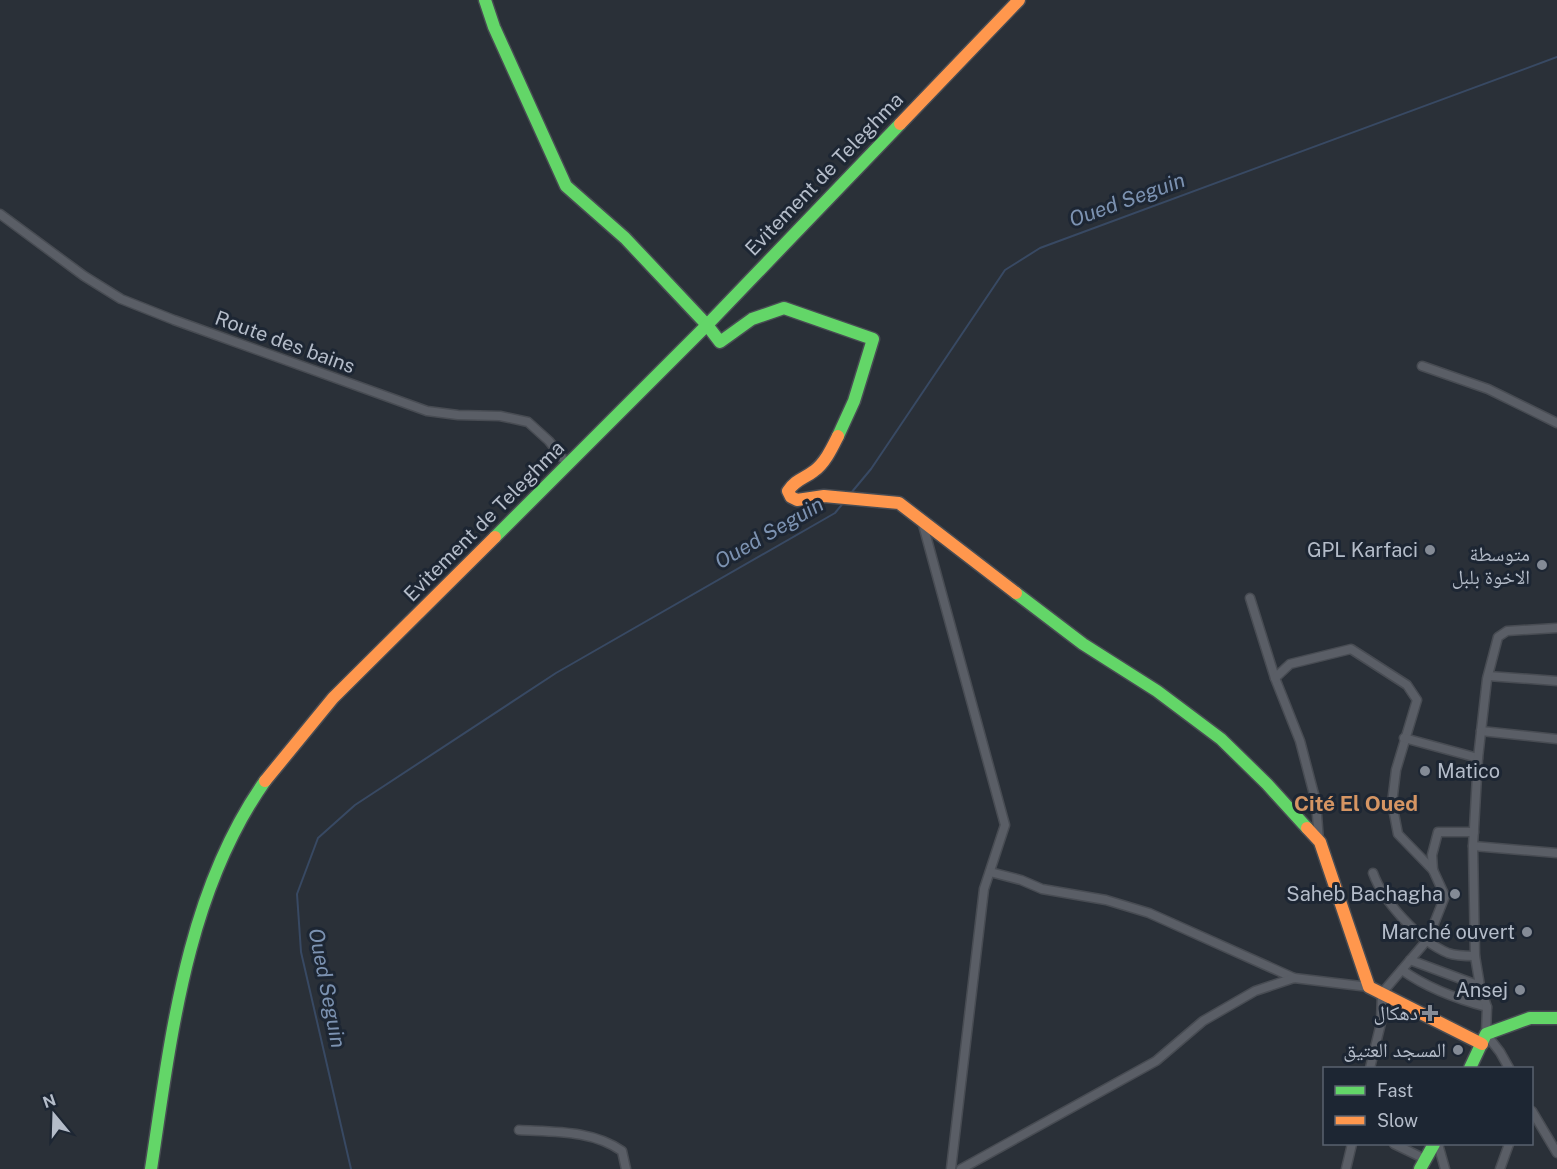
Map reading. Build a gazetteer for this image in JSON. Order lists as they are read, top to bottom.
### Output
{
  "streets": {
    "street": ["Evitement de Teleghma", "Route des bains"]
  },
  "crossings": [
    ["Evitement de Teleghma", "Route des bains"]
  ],
  "districts": ["Cité El Oued"],
  "water": ["Oued Seguin"],
  "places": {
    "other": [
      "GPL Karfaci",
      "متوسطة الاخوة بلبل",
      "Matico",
      "Saheb Bachagha",
      "Marché ouvert",
      "Ansej",
      "المسجد العتيق"
    ],
    "health": ["دهكال"]
  },
  "legend": ["Fast", "Slow"],
  "north": "top"
}
